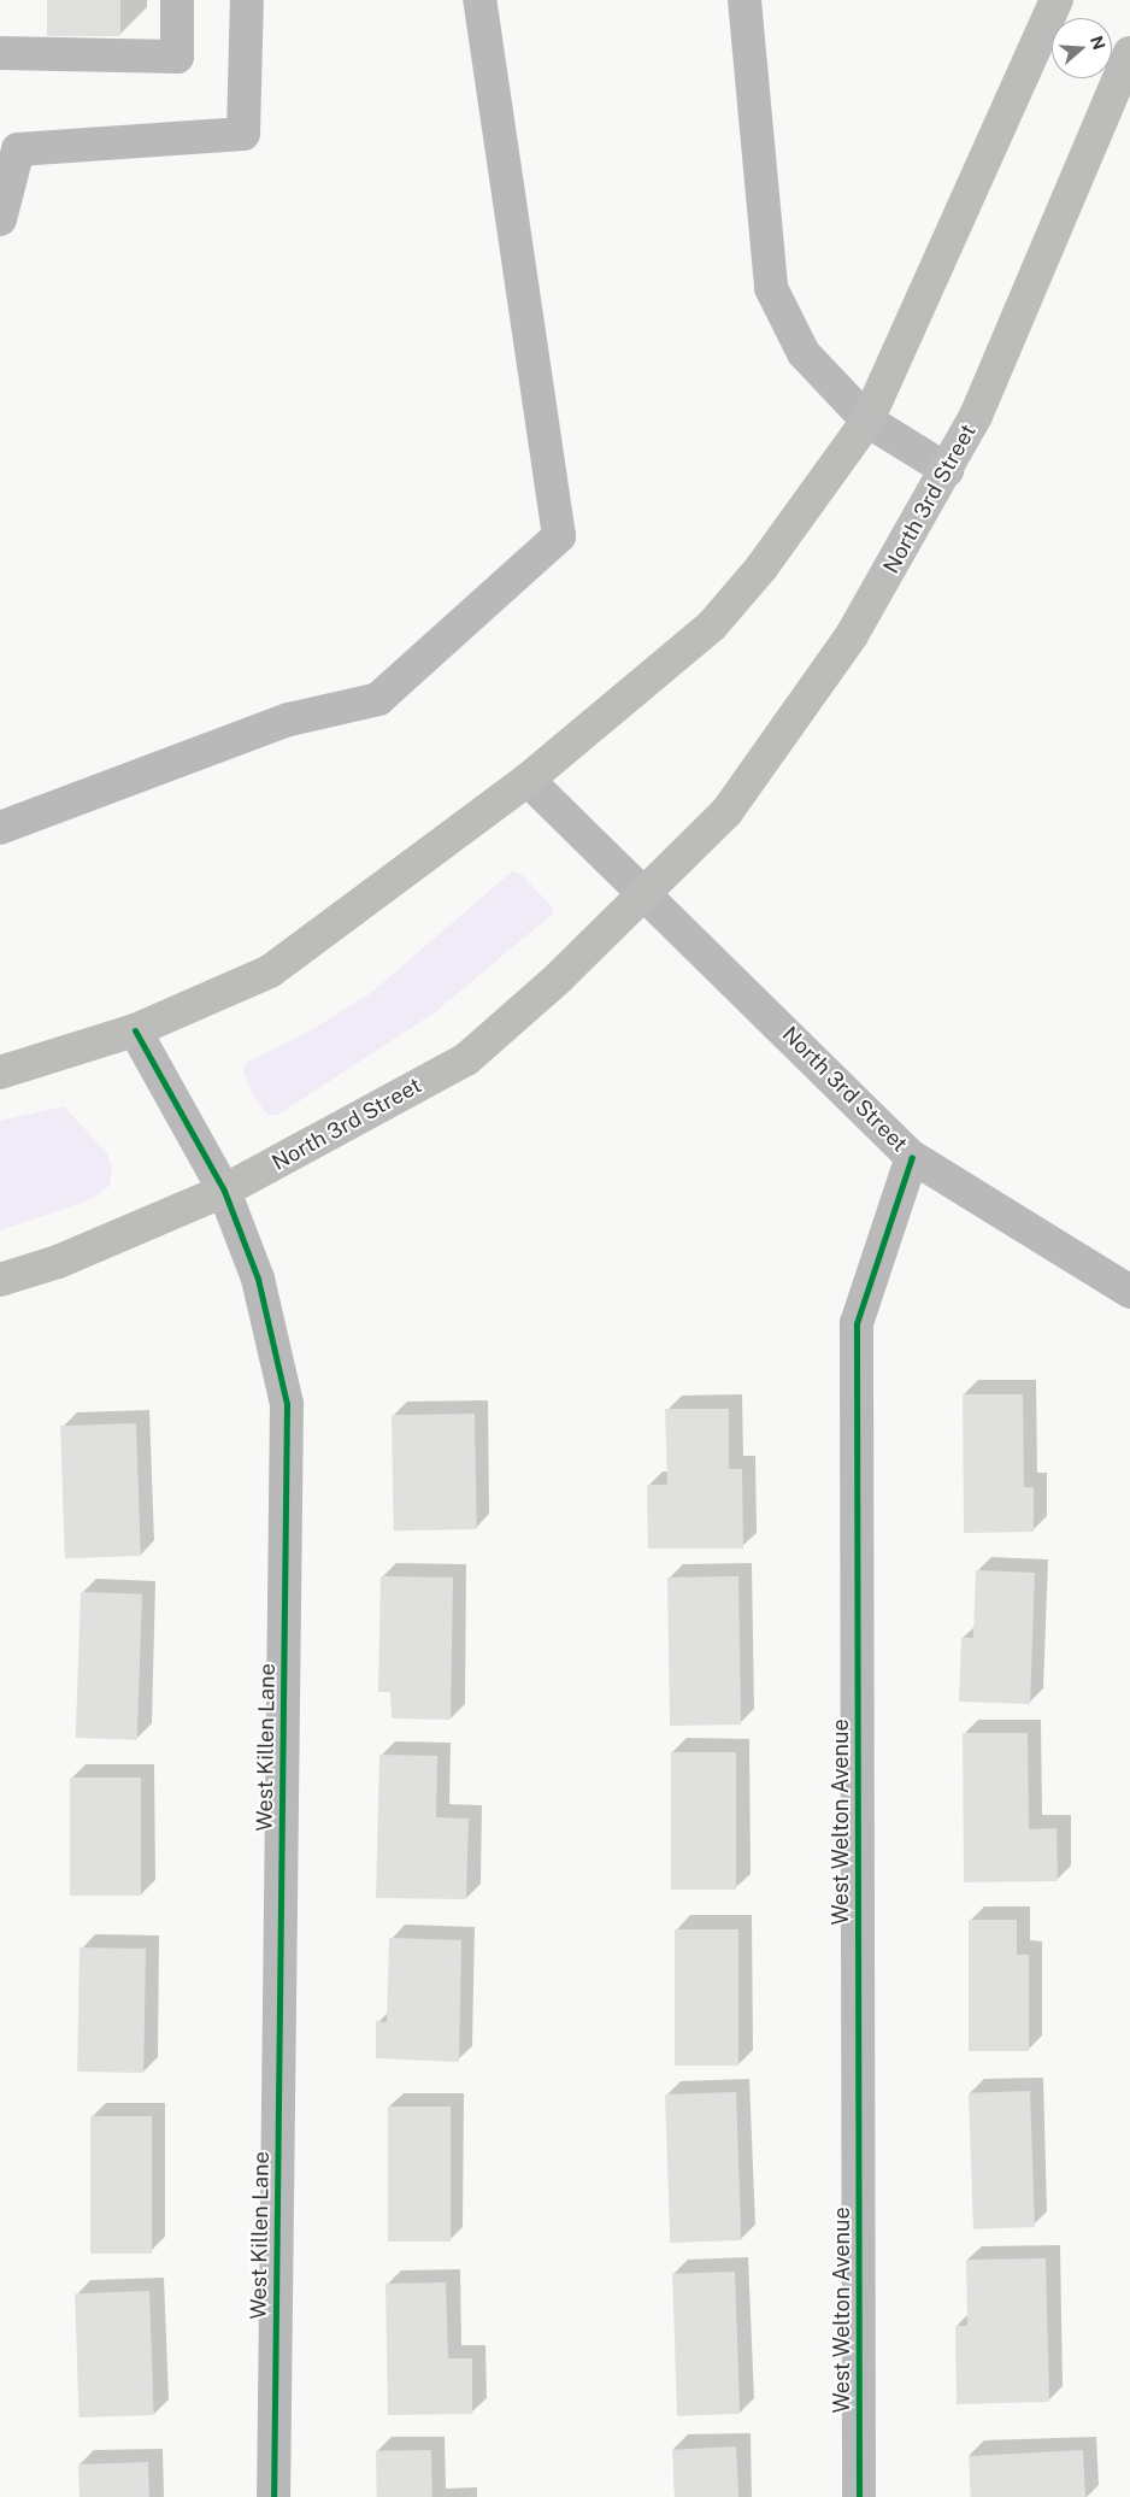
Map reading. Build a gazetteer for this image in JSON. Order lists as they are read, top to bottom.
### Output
{
  "streets": {
    "main road": ["North 3rd Street"],
    "street": ["West Killen Lane", "West Welton Avenue"]
  },
  "crossings": [
    ["North 3rd Street", "West Killen Lane"],
    ["North 3rd Street", "West Welton Avenue"]
  ],
  "north": "right"
}
